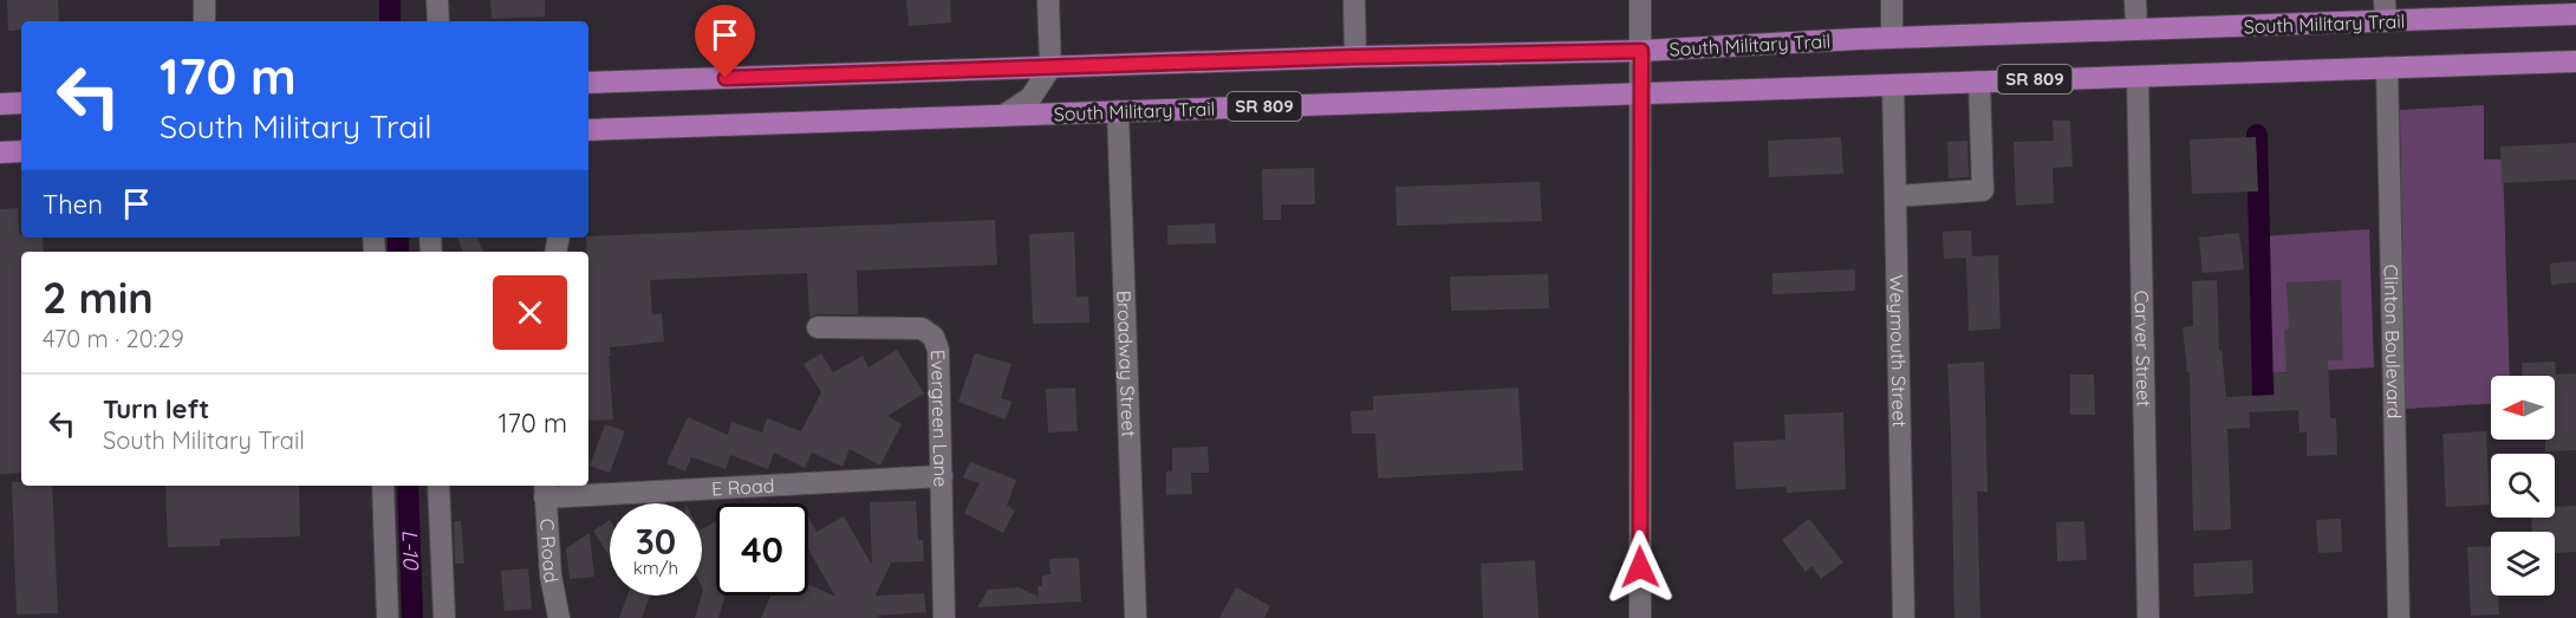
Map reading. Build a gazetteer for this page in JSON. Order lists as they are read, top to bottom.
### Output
{
  "streets": {
    "main road": ["South Military Trail", "SR 809"],
    "street": [
      "Clinton Boulevard",
      "Carver Street",
      "Weymouth Street",
      "Broadway Street",
      "Evergreen Lane",
      "E Road",
      "C Road"
    ]
  },
  "crossings": [
    ["South Military Trail", "Clinton Boulevard"],
    ["South Military Trail", "Carver Street"],
    ["South Military Trail", "Weymouth Street"],
    ["South Military Trail", "Broadway Street"],
    ["Evergreen Lane", "E Road"],
    ["E Road", "C Road"]
  ],
  "water": ["L-10"],
  "north": "left",
  "page": {
    "turn": ["170 m", "South Military Trail"],
    "then": "Then",
    "heading": ["2 min", "470 m · 20:29"],
    "list": [
      {
        "name": "Turn left",
        "note": "South Military Trail",
        "value": "170 m"
      }
    ],
    "speed": "30 km/h",
    "limit": "40"
  }
}
